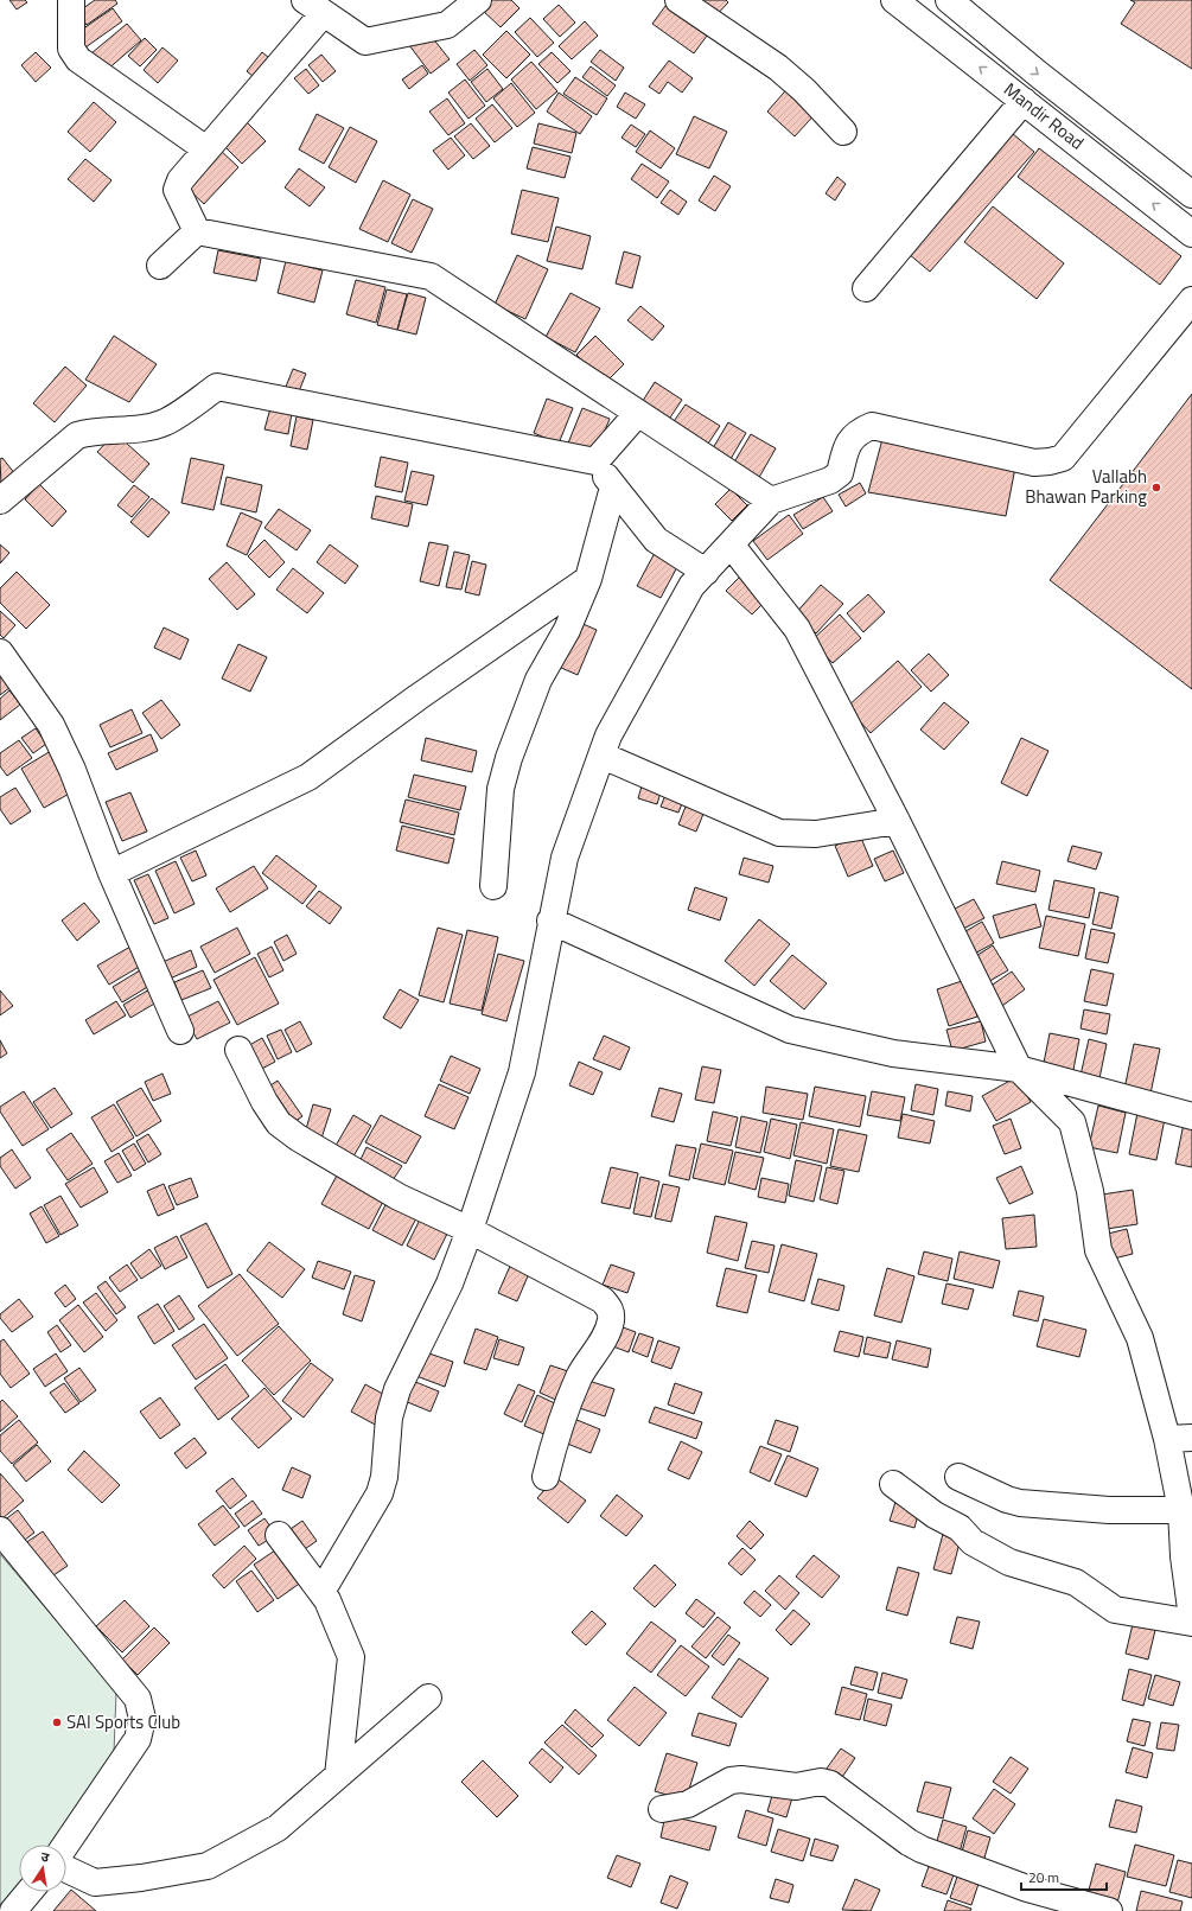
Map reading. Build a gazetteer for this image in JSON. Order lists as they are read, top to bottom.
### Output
{
  "streets": {
    "street": ["Mandir Road"]
  },
  "places": ["Vallabh Bhawan Parking", "SAI Sports Club"],
  "scale_bar": "20 m",
  "north": "top"
}
